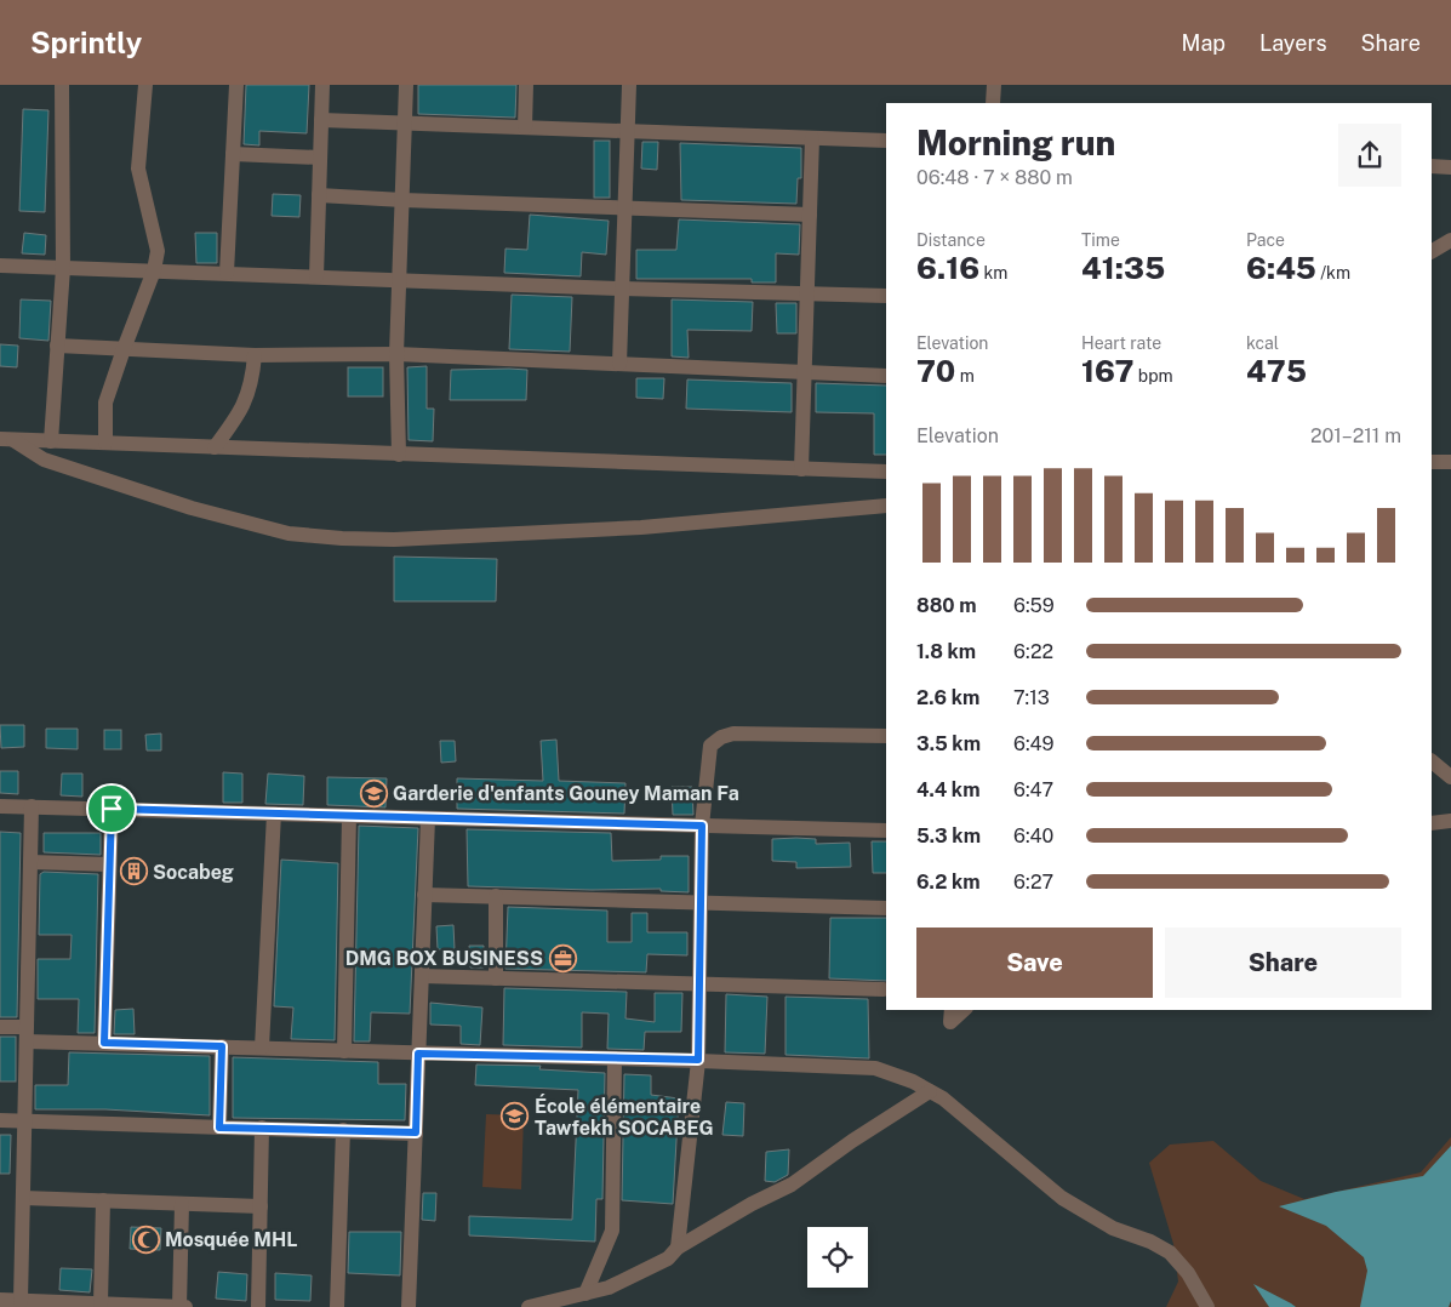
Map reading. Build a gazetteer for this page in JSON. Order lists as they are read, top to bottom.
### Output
{
  "places": {
    "school or university": ["Garderie d'enfants Gouney Maman Fa", "École élémentaire Tawfekh SOCABEG"],
    "building": ["Socabeg"],
    "office": ["DMG BOX BUSINESS"],
    "mosque": ["Mosquée MHL"]
  },
  "page": {
    "header": "Sprintly",
    "nav": ["Map", "Layers", "Share"],
    "heading": ["Morning run", "06:48 · 7 × 880 m"],
    "stats": [
      ["Distance", "6.16 km"],
      ["Time", "41:35"],
      ["Pace", "6:45 /km"],
      ["Elevation", "70 m"],
      ["Heart rate", "167 bpm"],
      ["kcal", "475"]
    ],
    "chart": ["Elevation", "201–211 m"],
    "list": [
      {
        "name": "880 m",
        "note": "6:59"
      },
      {
        "name": "1.8 km",
        "note": "6:22"
      },
      {
        "name": "2.6 km",
        "note": "7:13"
      },
      {
        "name": "3.5 km",
        "note": "6:49"
      },
      {
        "name": "4.4 km",
        "note": "6:47"
      },
      {
        "name": "5.3 km",
        "note": "6:40"
      },
      {
        "name": "6.2 km",
        "note": "6:27"
      }
    ],
    "buttons": ["Save", "Share"]
  }
}
